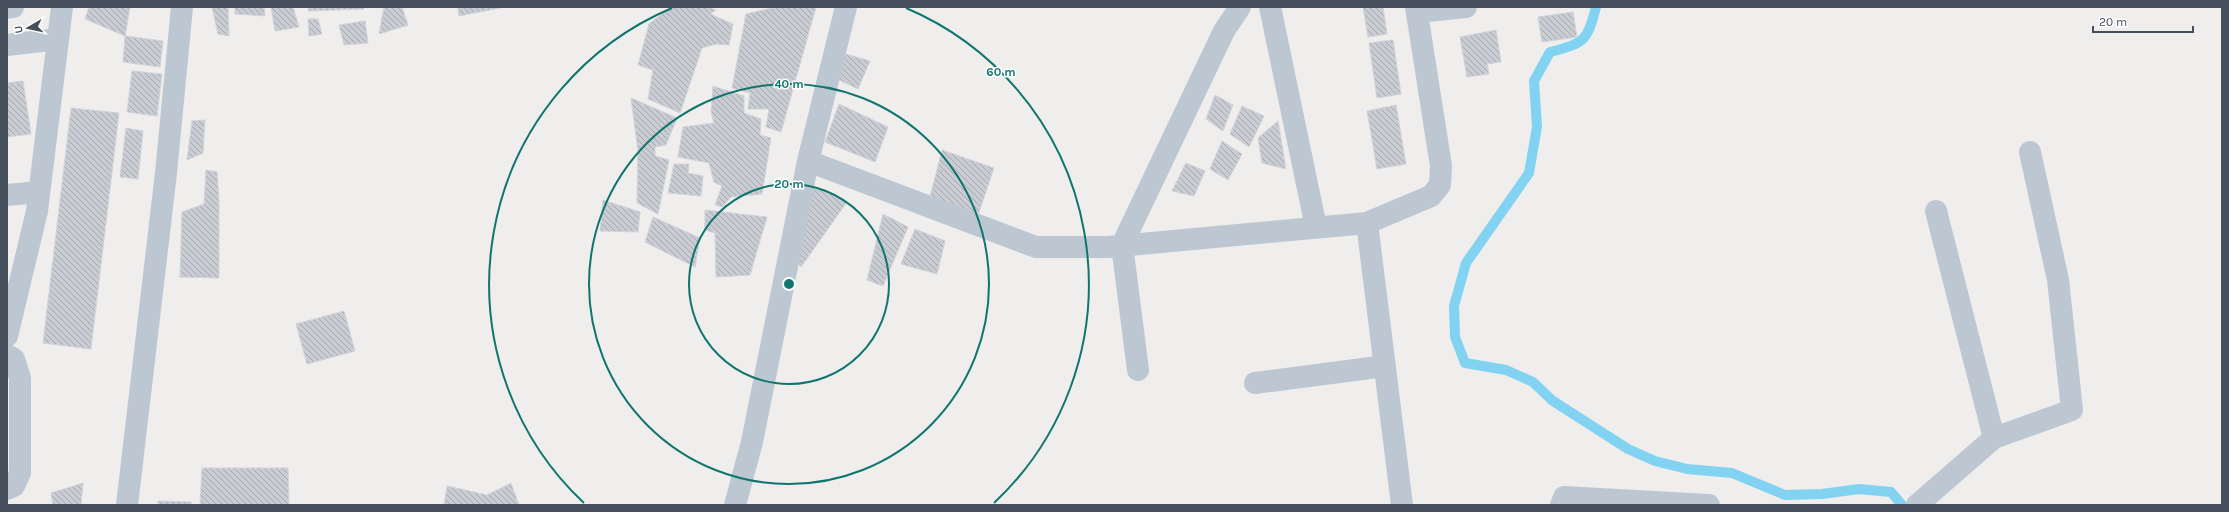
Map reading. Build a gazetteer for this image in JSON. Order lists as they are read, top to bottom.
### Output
{
  "scale_bar": "20 m",
  "north": "left",
  "rings": ["60 m", "40 m", "20 m"]
}
